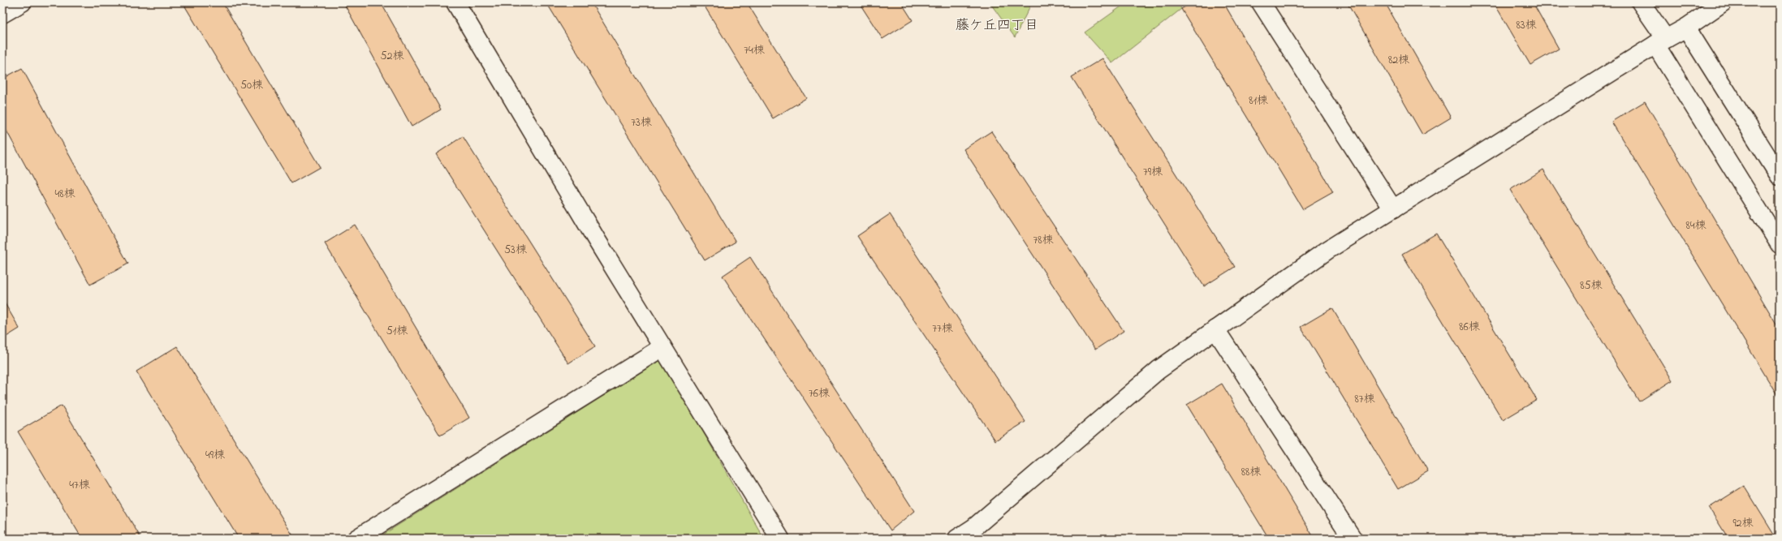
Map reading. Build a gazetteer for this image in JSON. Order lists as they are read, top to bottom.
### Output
{
  "districts": ["藤ケ丘四丁目"],
  "house_numbers": [
    "83棟",
    "74棟",
    "52棟",
    "82棟",
    "50棟",
    "81棟",
    "73棟",
    "79棟",
    "48棟",
    "84棟",
    "78棟",
    "53棟",
    "85棟",
    "86棟",
    "77棟",
    "51棟",
    "76棟",
    "87棟",
    "49棟",
    "88棟",
    "47棟",
    "92棟"
  ]
}
